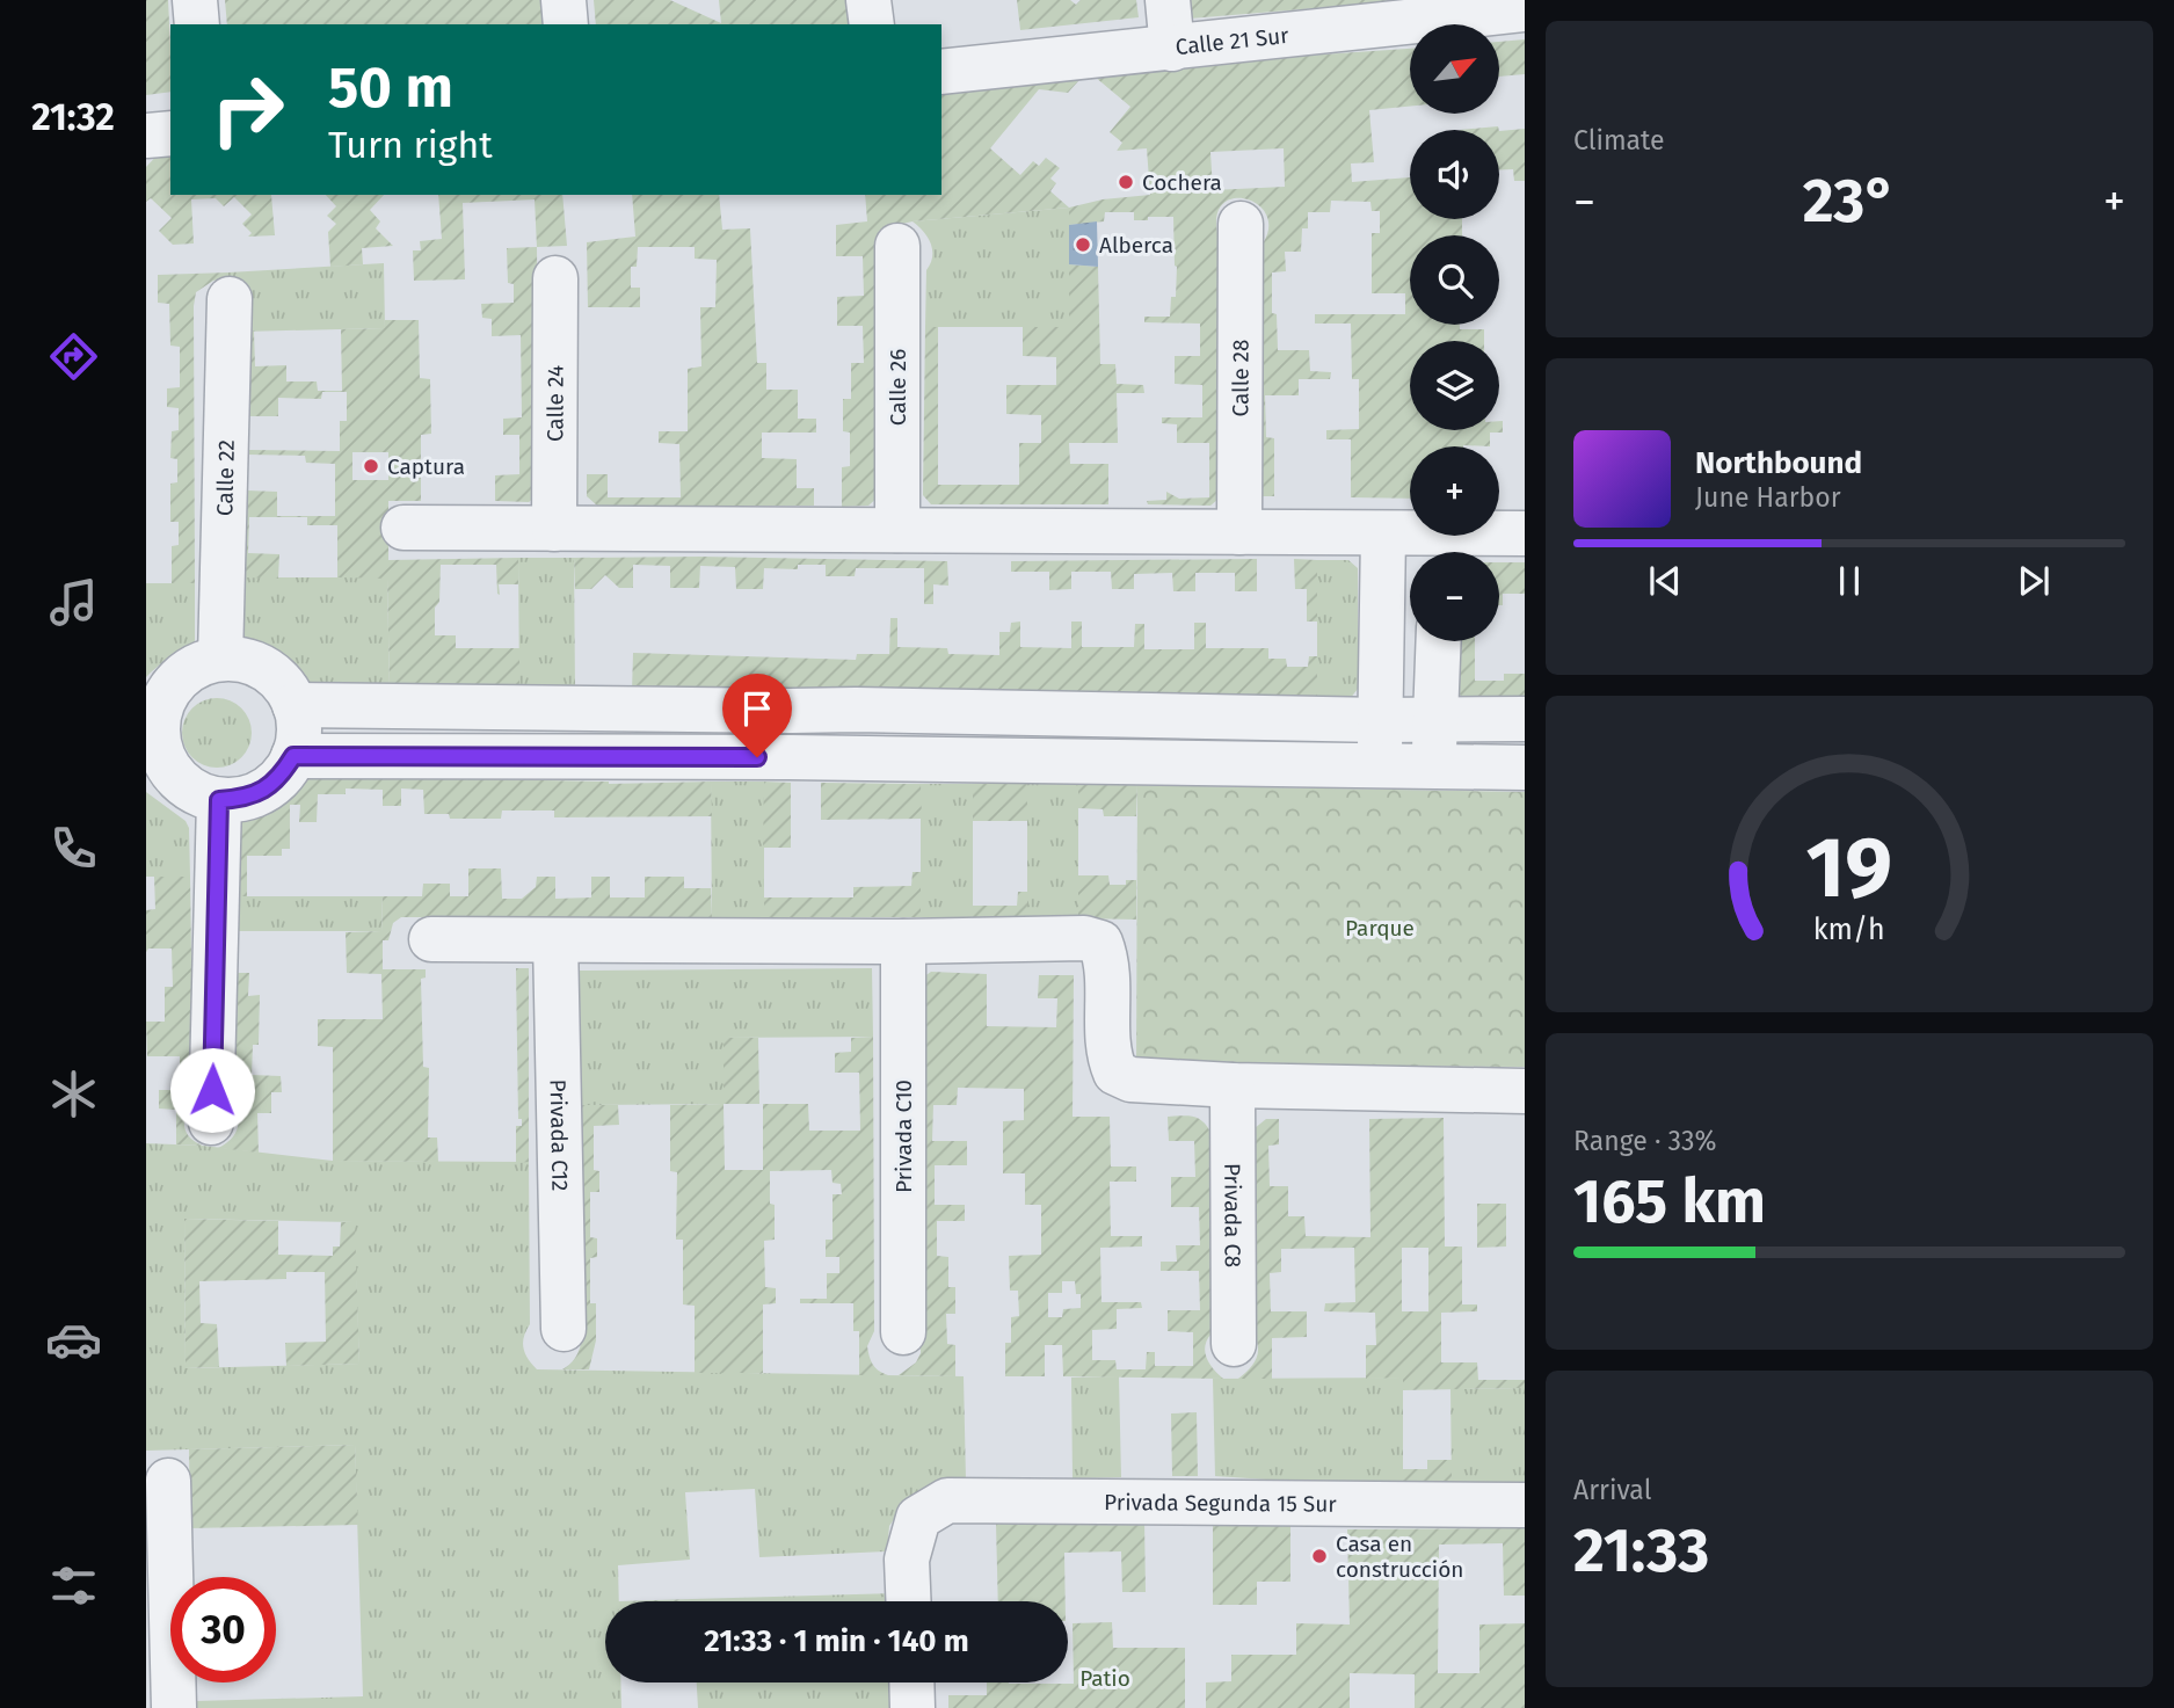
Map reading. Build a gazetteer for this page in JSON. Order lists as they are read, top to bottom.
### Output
{
  "streets": {
    "street": [
      "Calle 21 Sur",
      "Calle 28",
      "Calle 26",
      "Calle 24",
      "Calle 22",
      "Privada C12",
      "Privada C10",
      "Privada C8",
      "Privada Segunda 15 Sur"
    ]
  },
  "parks": ["Parque", "Patio"],
  "places": [
    "Cochera",
    "Alberca",
    "Captura",
    "Casa en construcción"
  ],
  "north": "top right",
  "page": {
    "tabs": "21:32",
    "tile": [
      "Climate",
      ["Range · 33%", "165 km"],
      ["Arrival", "21:33"]
    ],
    "map_buttons": ["+", "−"],
    "turn": ["50 m", "Turn right"],
    "heat": ["−", "23°", "+"],
    "song": ["Northbound", "June Harbor"],
    "limit": "30",
    "trip": "21:33 · 1 min · 140 m",
    "gauge": ["19", "km/h"]
  }
}
